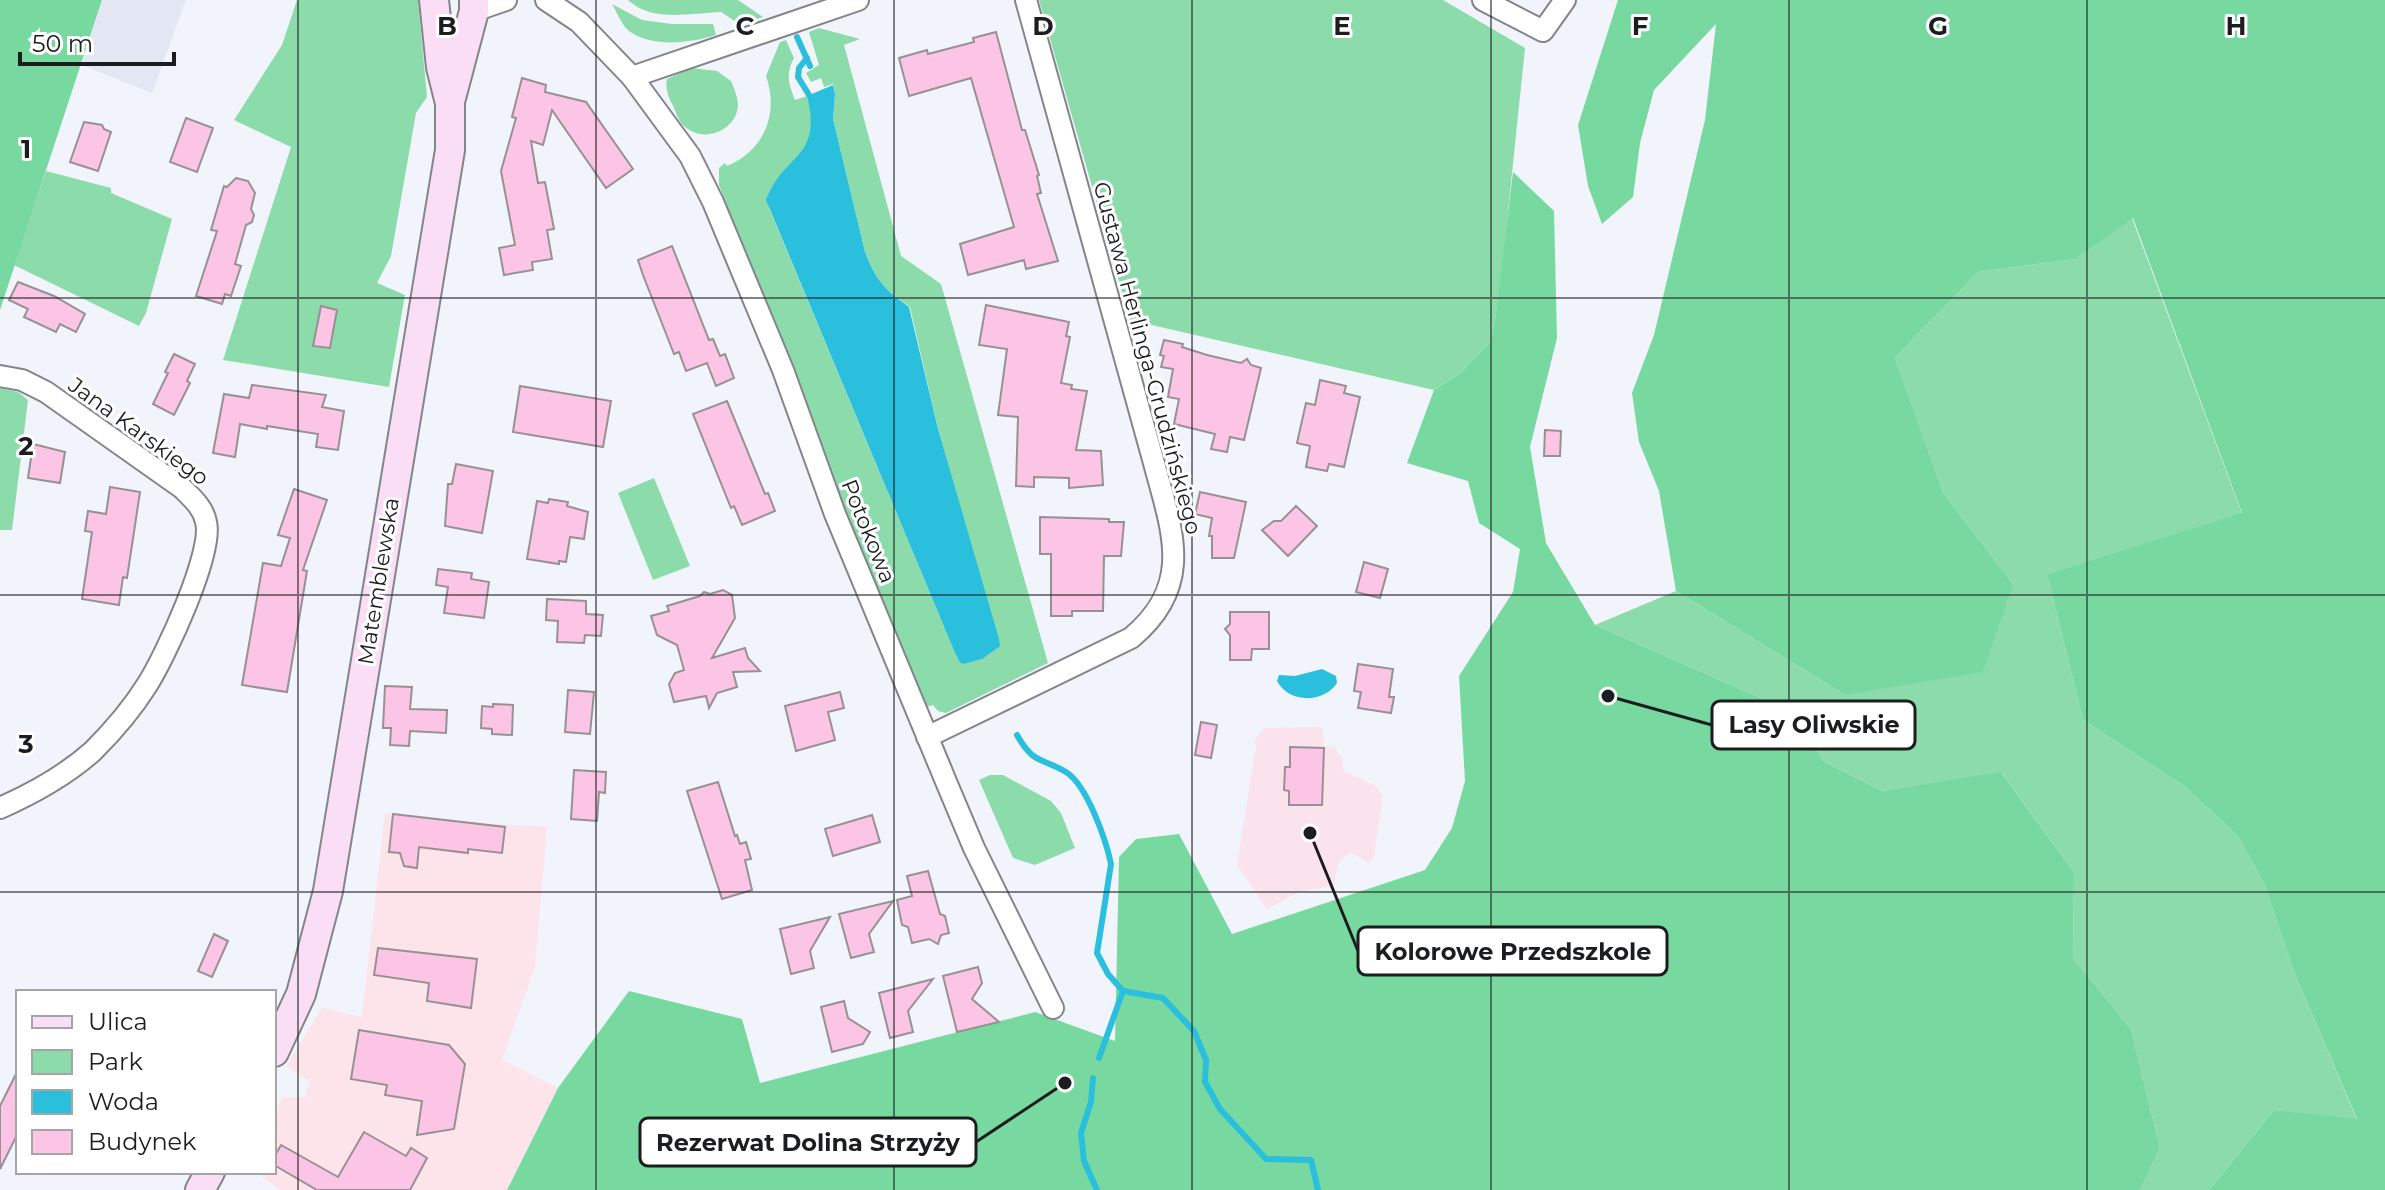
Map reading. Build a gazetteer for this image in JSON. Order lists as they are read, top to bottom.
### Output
{
  "streets": {
    "street": [
      "Gustawa Herlinga-Grudzińskiego",
      "Jana Karskiego",
      "Potokowa",
      "Matemblewska"
    ]
  },
  "crossings": [
    ["Gustawa Herlinga-Grudzińskiego", "Potokowa"]
  ],
  "places": ["Lasy Oliwskie", "Kolorowe Przedszkole", "Rezerwat Dolina Strzyży"],
  "legend": [
    "Ulica",
    "Park",
    "Woda",
    "Budynek"
  ],
  "scale_bar": "50 m",
  "grid": {
    "columns": [
      "B",
      "C",
      "D",
      "E",
      "F",
      "G",
      "H"
    ],
    "rows": ["1", "2", "3"]
  }
}
